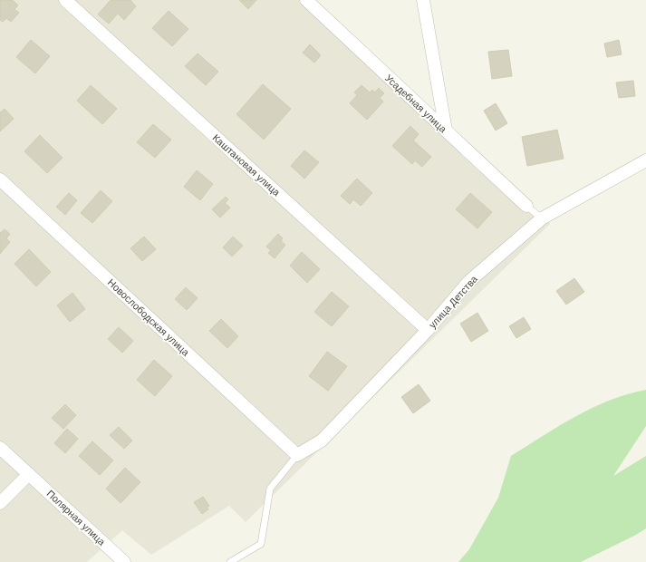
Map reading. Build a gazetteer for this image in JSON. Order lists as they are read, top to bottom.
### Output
{
  "streets": {
    "street": [
      "Усадебная улица",
      "Каштановая улица",
      "улица Детства",
      "Новослободская улица",
      "Полярная улица"
    ]
  },
  "crossings": [
    ["Каштановая улица", "улица Детства"],
    ["улица Детства", "Новослободская улица"]
  ]
}
